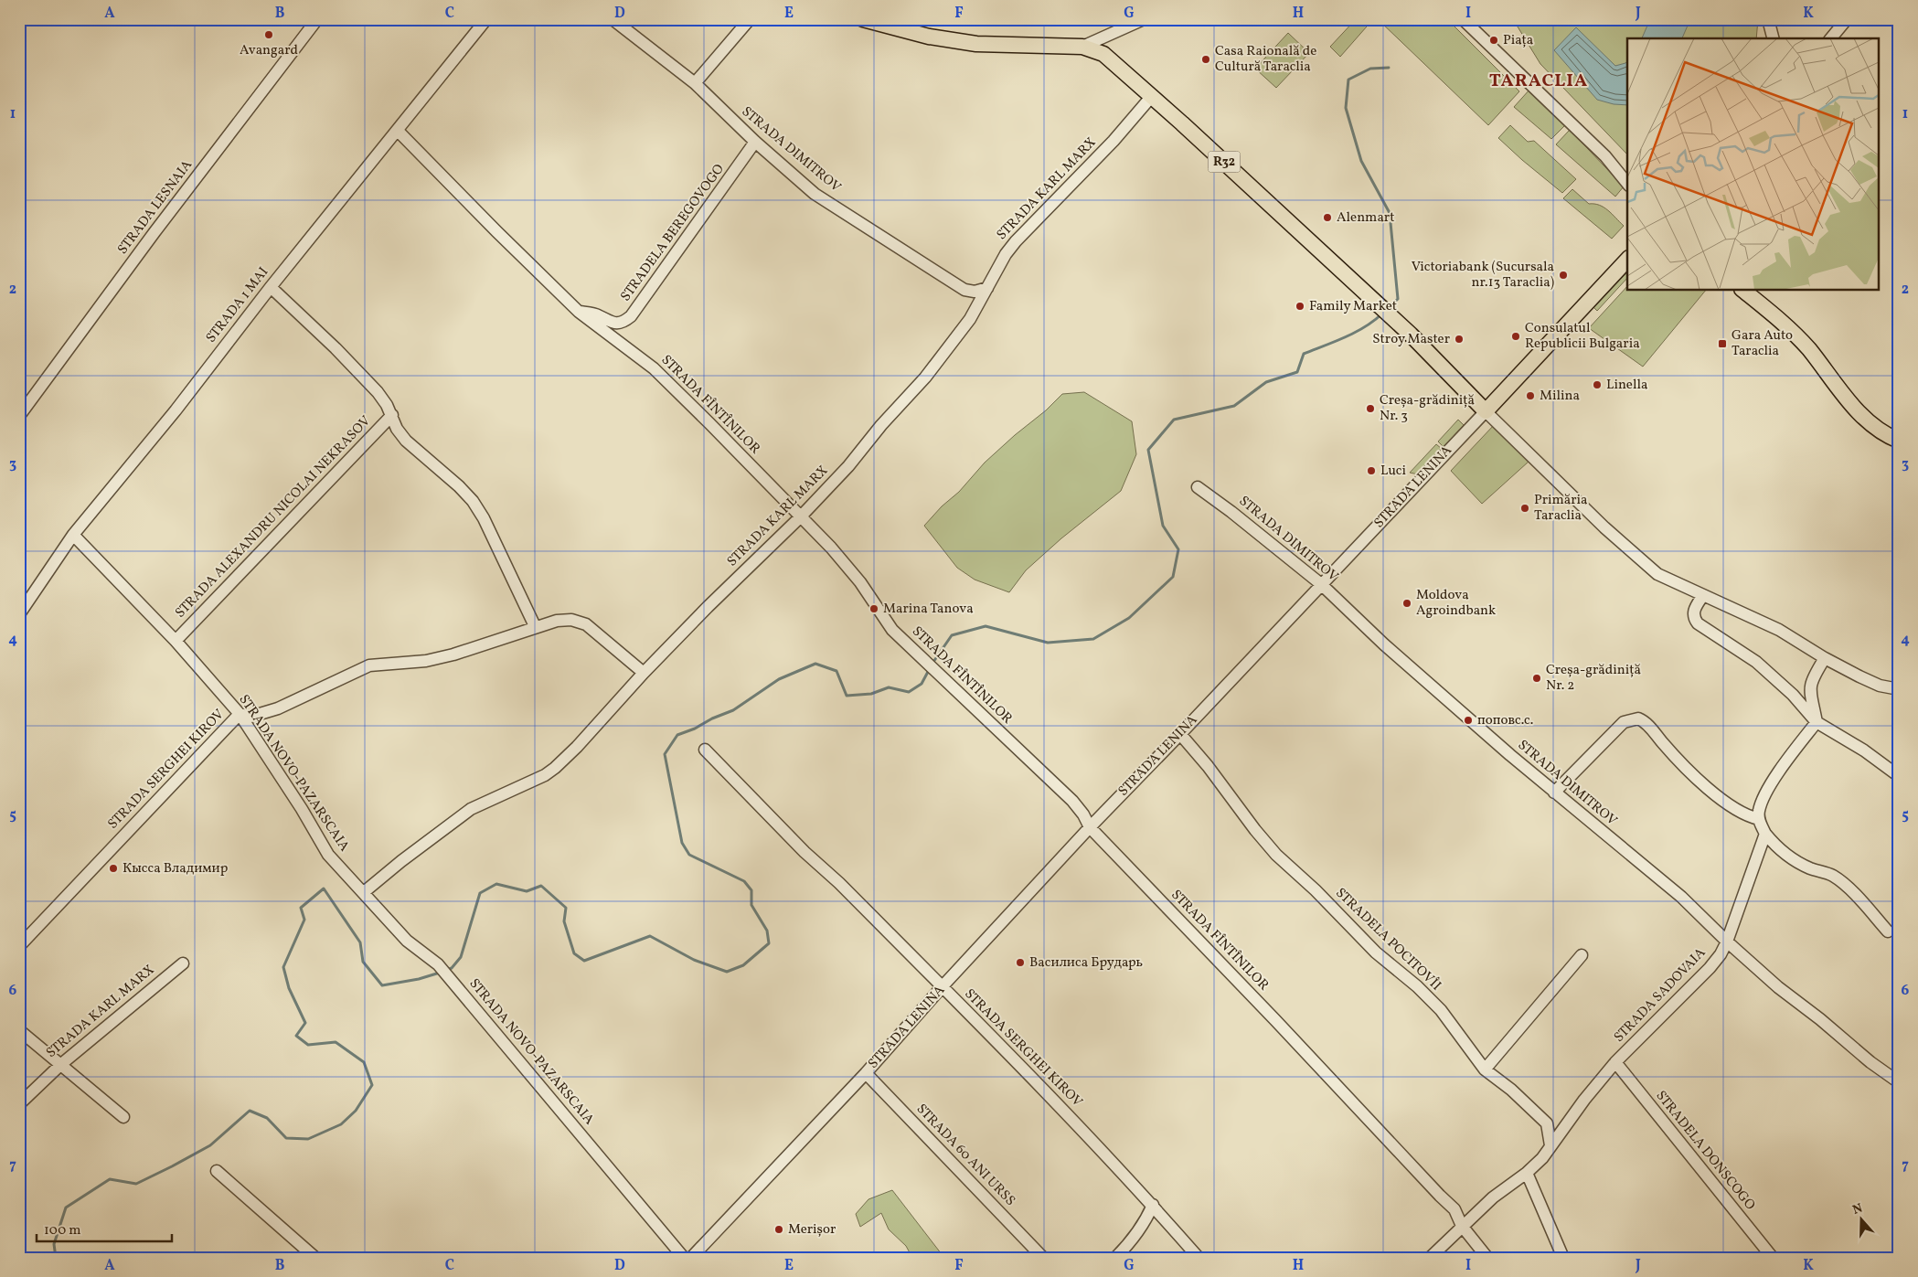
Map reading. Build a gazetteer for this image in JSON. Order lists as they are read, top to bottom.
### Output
{
  "streets": {
    "main road": ["R32", "STRADA LENINA"],
    "street": [
      "STRADA DIMITROV",
      "STRADA KARL MARX",
      "STRADA LESNAIA",
      "STRADELA BEREGOVOGO",
      "STRADA 1 MAI",
      "STRADA FÎNTÎNILOR",
      "STRADA ALEXANDRU NICOLAI NEKRASOV",
      "STRADA SERGHEI KIROV",
      "STRADA NOVO-PAZARSCAIA",
      "STRADELA POCITOVÎI",
      "STRADA SADOVAIA",
      "STRADELA DONSCOGO",
      "STRADA 60 ANI URSS"
    ]
  },
  "crossings": [
    ["STRADA DIMITROV", "STRADA KARL MARX"],
    ["STRADA DIMITROV", "STRADELA BEREGOVOGO"],
    ["STRADA DIMITROV", "STRADA LENINA"],
    ["STRADA DIMITROV", "STRADA SADOVAIA"],
    ["R32", "STRADA KARL MARX"],
    ["R32", "STRADA LENINA"],
    ["STRADA KARL MARX", "STRADA FÎNTÎNILOR"],
    ["STRADA KARL MARX", "STRADA SERGHEI KIROV"],
    ["STRADA KARL MARX", "STRADA NOVO-PAZARSCAIA"],
    ["STRADELA BEREGOVOGO", "STRADA FÎNTÎNILOR"],
    ["STRADA 1 MAI", "STRADA FÎNTÎNILOR"],
    ["STRADA 1 MAI", "STRADA NOVO-PAZARSCAIA"],
    ["STRADA FÎNTÎNILOR", "STRADA LENINA"],
    ["STRADA FÎNTÎNILOR", "STRADA SADOVAIA"],
    ["STRADA LENINA", "STRADA SERGHEI KIROV"],
    ["STRADA LENINA", "STRADELA POCITOVÎI"],
    ["STRADA LENINA", "STRADA 60 ANI URSS"],
    ["STRADA ALEXANDRU NICOLAI NEKRASOV", "STRADA NOVO-PAZARSCAIA"],
    ["STRADA SERGHEI KIROV", "STRADA NOVO-PAZARSCAIA"],
    ["STRADELA POCITOVÎI", "STRADA SADOVAIA"],
    ["STRADA SADOVAIA", "STRADELA DONSCOGO"]
  ],
  "districts": ["TARACLIA"],
  "places": {
    "other": [
      "Avangard",
      "Piața",
      "Casa Raională de Cultură Taraclia",
      "Alenmart",
      "Victoriabank (Sucursala nr.13 Taraclia)",
      "Family Market",
      "Consulatul Republicii Bulgaria",
      "Stroy Master",
      "Linella",
      "Milina",
      "Creșa-grădiniță Nr. 3",
      "Luci",
      "Primăria Taraclia",
      "Moldova Agroindbank",
      "Marina Tanova",
      "Creșa-grădiniță Nr. 2",
      "поповс.с.",
      "Кысса Владимир",
      "Василиса Брударь",
      "Merișor"
    ],
    "transit": ["Gara Auto Taraclia"]
  },
  "scale_bar": "100 m",
  "north": "top",
  "grid": {
    "columns": [
      "A",
      "B",
      "C",
      "D",
      "E",
      "F",
      "G",
      "H",
      "I",
      "J",
      "K"
    ],
    "rows": [
      "1",
      "2",
      "3",
      "4",
      "5",
      "6",
      "7"
    ]
  }
}
